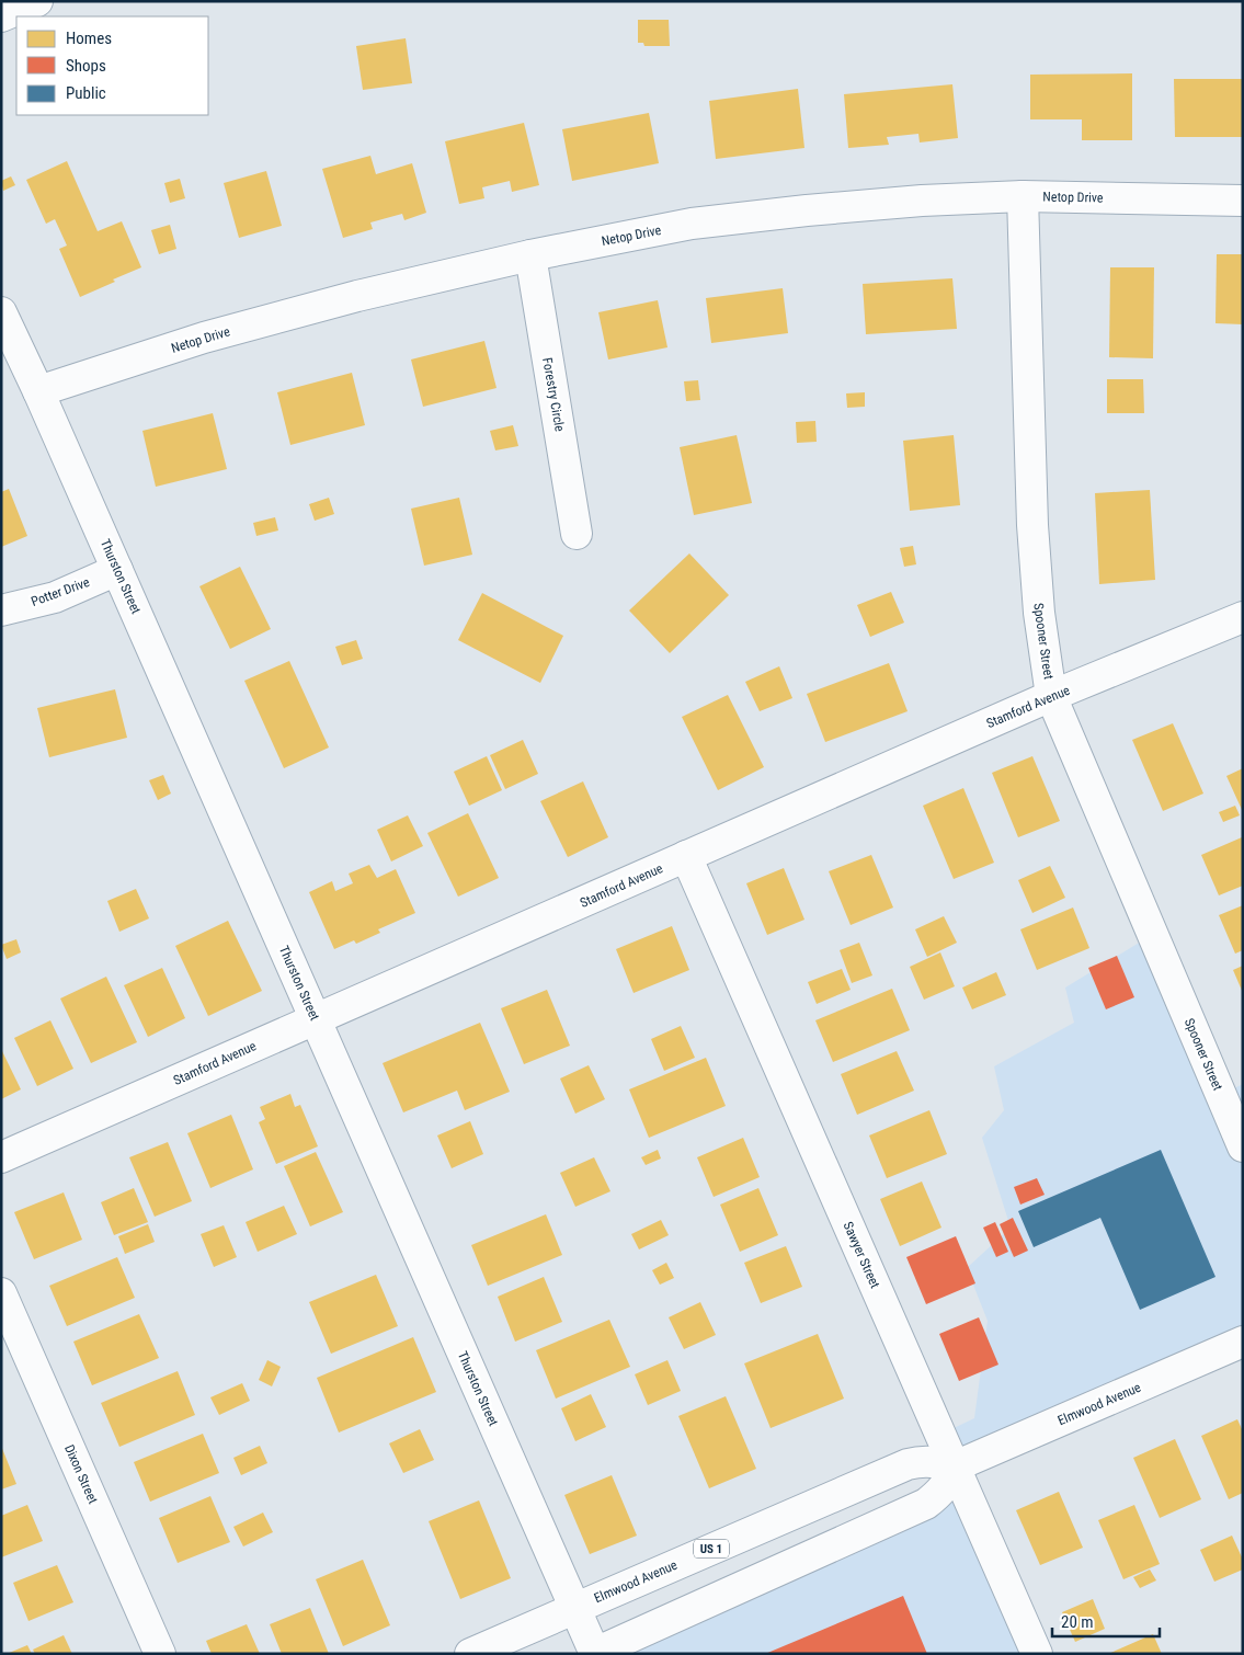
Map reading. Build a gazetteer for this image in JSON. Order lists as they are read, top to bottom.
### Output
{
  "streets": {
    "main road": [
      "Netop Drive",
      "Forestry Circle",
      "Thurston Street",
      "Potter Drive",
      "Spooner Street",
      "Stamford Avenue",
      "Sawyer Street",
      "Elmwood Avenue",
      "Dixon Street",
      "US 1"
    ]
  },
  "crossings": [
    ["Netop Drive", "Forestry Circle"],
    ["Netop Drive", "Thurston Street"],
    ["Netop Drive", "Spooner Street"],
    ["Thurston Street", "Potter Drive"],
    ["Thurston Street", "Stamford Avenue"],
    ["Thurston Street", "Elmwood Avenue"],
    ["Spooner Street", "Stamford Avenue"],
    ["Stamford Avenue", "Sawyer Street"],
    ["Sawyer Street", "Elmwood Avenue"]
  ],
  "legend": ["Homes", "Shops", "Public"],
  "scale_bar": "20 m"
}
